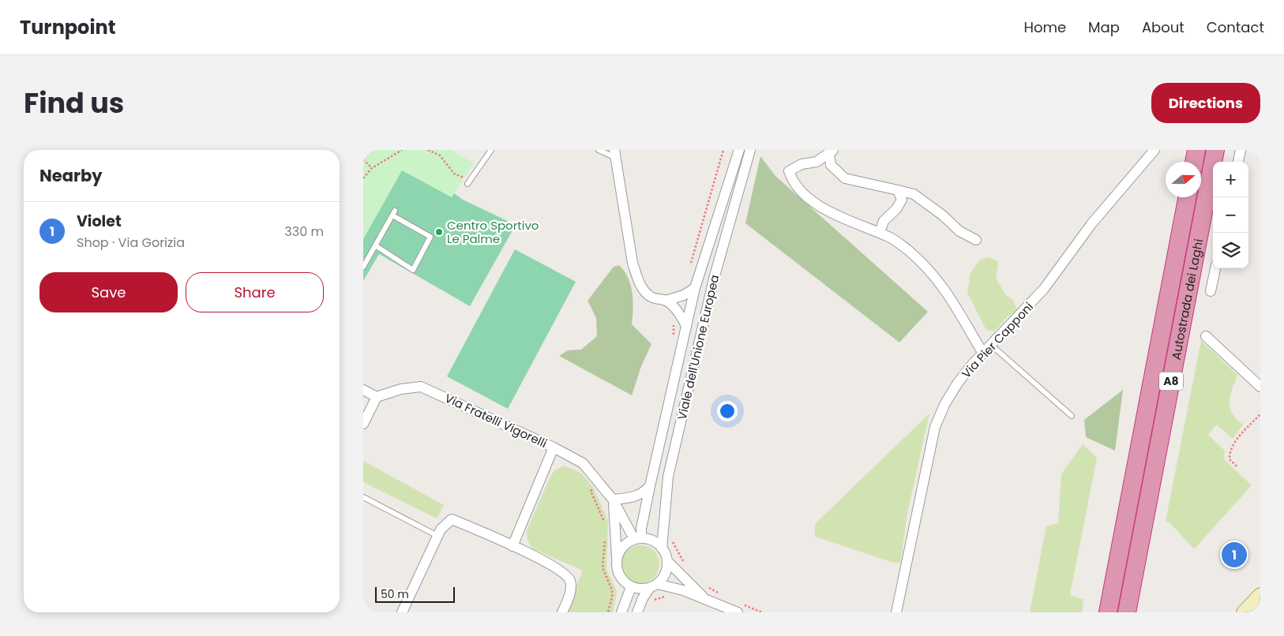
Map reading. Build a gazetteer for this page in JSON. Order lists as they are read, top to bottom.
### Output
{
  "streets": {
    "highway": ["Autostrada dei Laghi", "A8"],
    "street": ["Via Pier Capponi", "Viale dell'Unione Europea", "Via Fratelli Vigorelli"]
  },
  "crossings": [
    ["Viale dell'Unione Europea", "Via Fratelli Vigorelli"]
  ],
  "places": ["Centro Sportivo Le Palme"],
  "scale_bar": "50 m",
  "north": "right",
  "page": {
    "header": "Turnpoint",
    "nav": [
      "Home",
      "Map",
      "About",
      "Contact"
    ],
    "title": "Find us",
    "buttons": [
      "Directions",
      ["Save", "Share"]
    ],
    "heading": "Nearby",
    "map_buttons": ["+", "−"],
    "list": [
      {
        "mark": "1",
        "name": "Violet",
        "note": "Shop · Via Gorizia",
        "value": "330 m"
      }
    ],
    "pins": "1",
    "scale": "50 m"
  }
}
